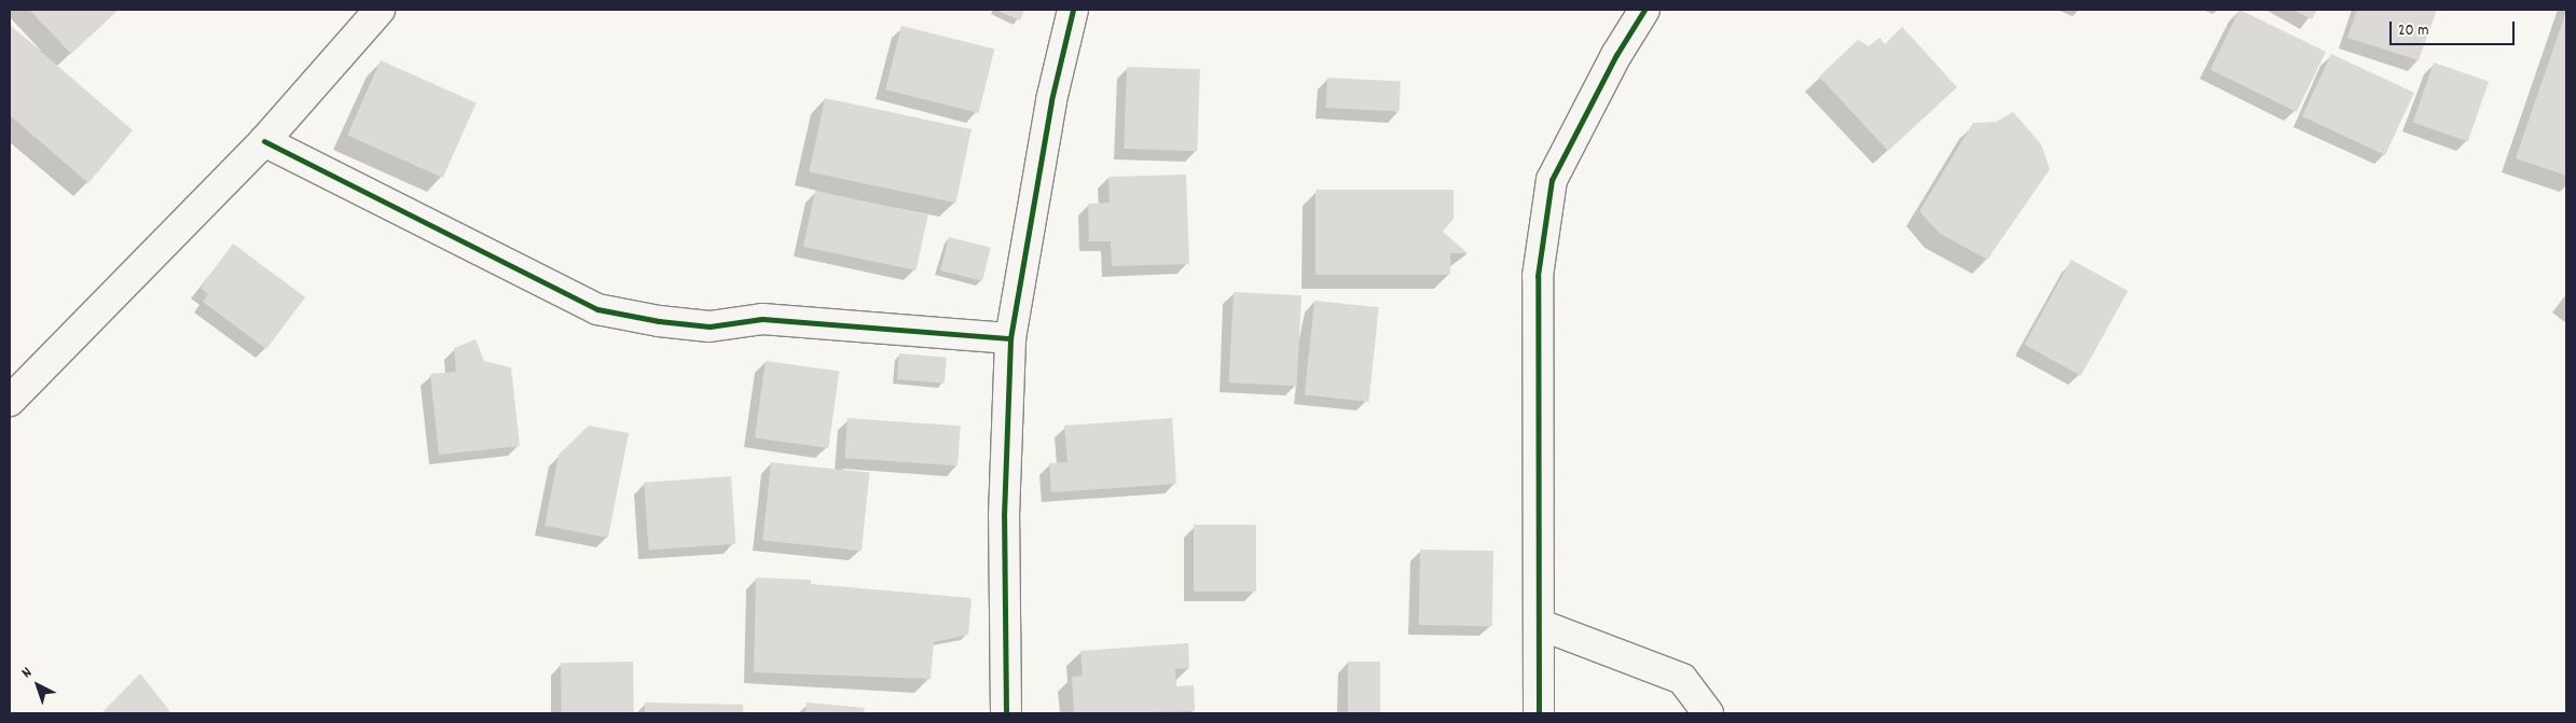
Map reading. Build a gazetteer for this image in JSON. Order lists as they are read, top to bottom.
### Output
{
  "scale_bar": "20 m",
  "north": "top left"
}
